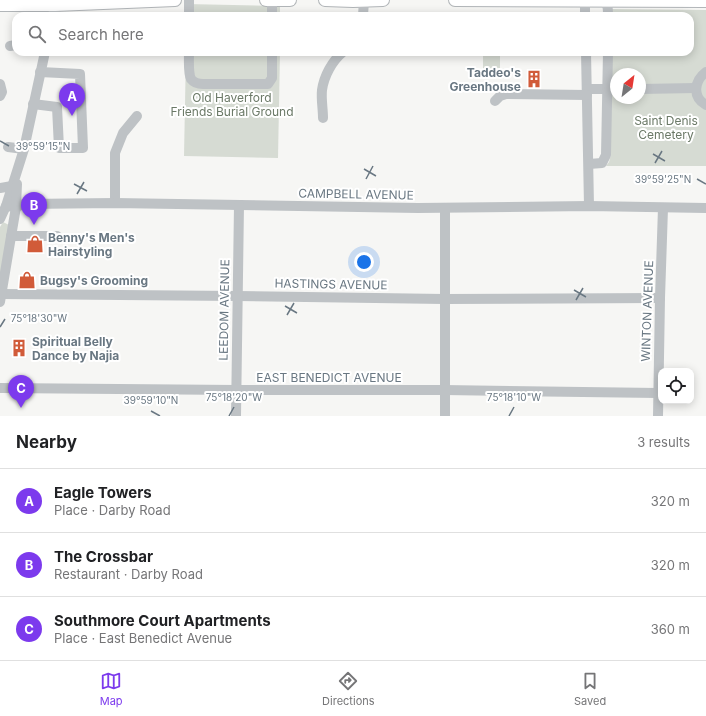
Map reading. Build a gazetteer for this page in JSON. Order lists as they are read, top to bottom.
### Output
{
  "streets": {
    "street": [
      "CAMPBELL AVENUE",
      "HASTINGS AVENUE",
      "LEEDOM AVENUE",
      "WINTON AVENUE",
      "EAST BENEDICT AVENUE"
    ]
  },
  "crossings": [
    ["CAMPBELL AVENUE", "LEEDOM AVENUE"],
    ["CAMPBELL AVENUE", "WINTON AVENUE"],
    ["HASTINGS AVENUE", "LEEDOM AVENUE"],
    ["HASTINGS AVENUE", "WINTON AVENUE"],
    ["LEEDOM AVENUE", "EAST BENEDICT AVENUE"]
  ],
  "parks": ["Old Haverford Friends Burial Ground", "Saint Denis Cemetery"],
  "places": {
    "building": ["Taddeo's Greenhouse", "Spiritual Belly Dance by Najia"],
    "shop": ["Benny's Men's Hairstyling", "Bugsy's Grooming"]
  },
  "north": "top right",
  "page": {
    "search": "Search here",
    "pins": ["A", "B", "C"],
    "heading": ["Nearby", "3 results"],
    "list": [
      {
        "mark": "A",
        "name": "Eagle Towers",
        "note": "Place · Darby Road",
        "value": "320 m"
      },
      {
        "mark": "B",
        "name": "The Crossbar",
        "note": "Restaurant · Darby Road",
        "value": "320 m"
      },
      {
        "mark": "C",
        "name": "Southmore Court Apartments",
        "note": "Place · East Benedict Avenue",
        "value": "360 m"
      }
    ],
    "nav": ["Map", "Directions", "Saved"]
  },
  "coordinates": [
    "39°59'15\"N",
    "39°59'25\"N",
    "75°18'30\"W",
    "75°18'20\"W",
    "75°18'10\"W",
    "39°59'10\"N"
  ]
}
